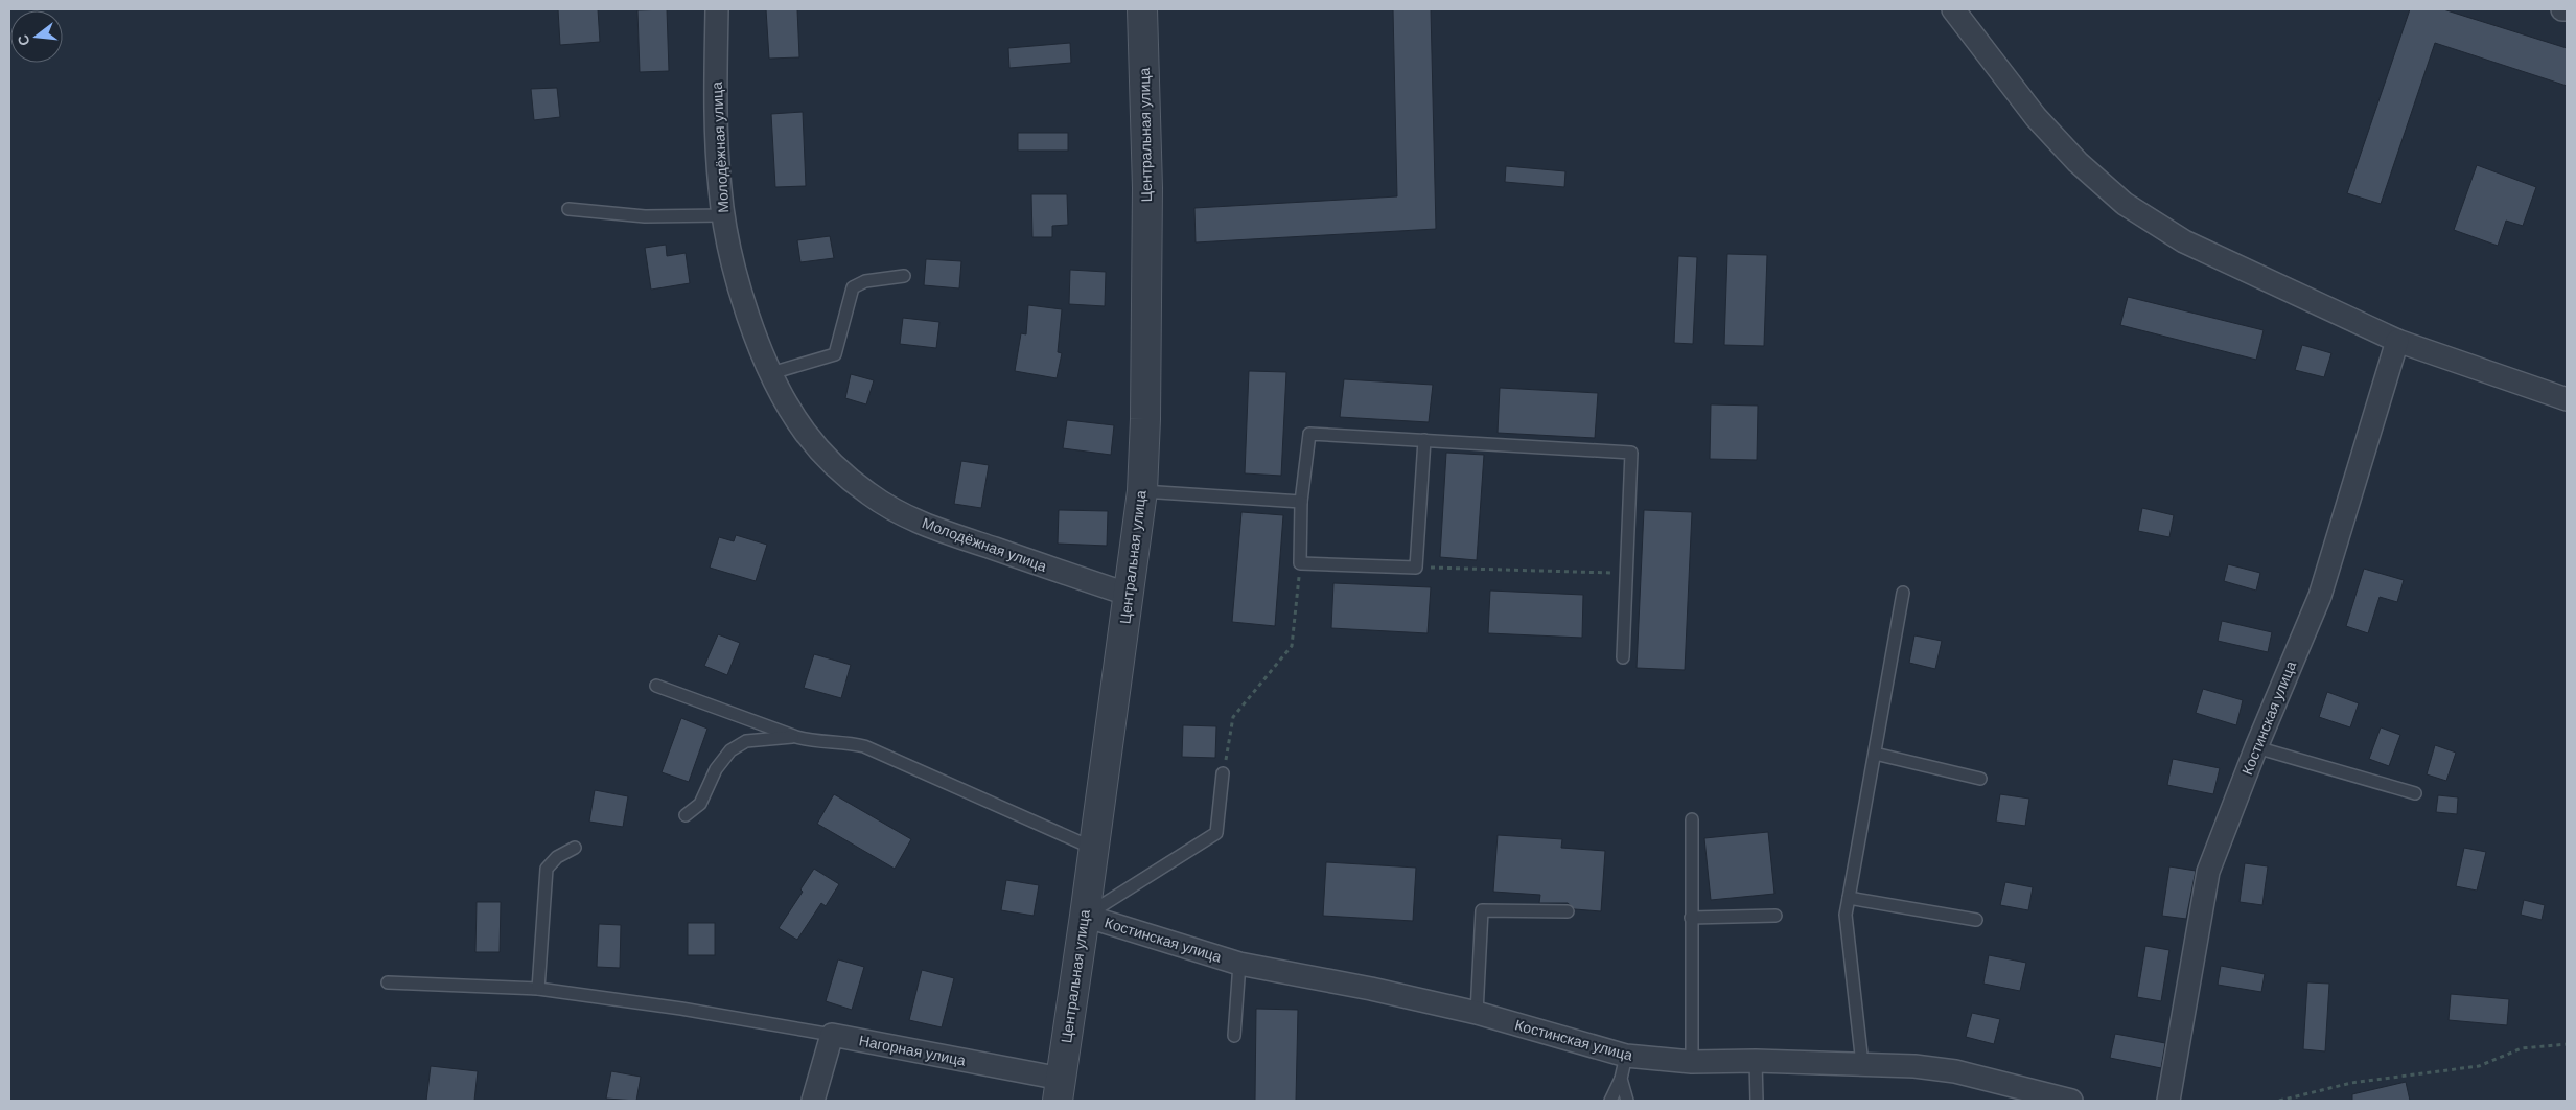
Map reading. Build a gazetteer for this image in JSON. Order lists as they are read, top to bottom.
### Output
{
  "streets": {
    "street": [
      "Центральная улица",
      "Молодёжная улица",
      "Костинская улица",
      "Нагорная улица"
    ]
  },
  "crossings": [
    ["Центральная улица", "Молодёжная улица"],
    ["Центральная улица", "Костинская улица"],
    ["Центральная улица", "Нагорная улица"]
  ],
  "north": "left"
}
